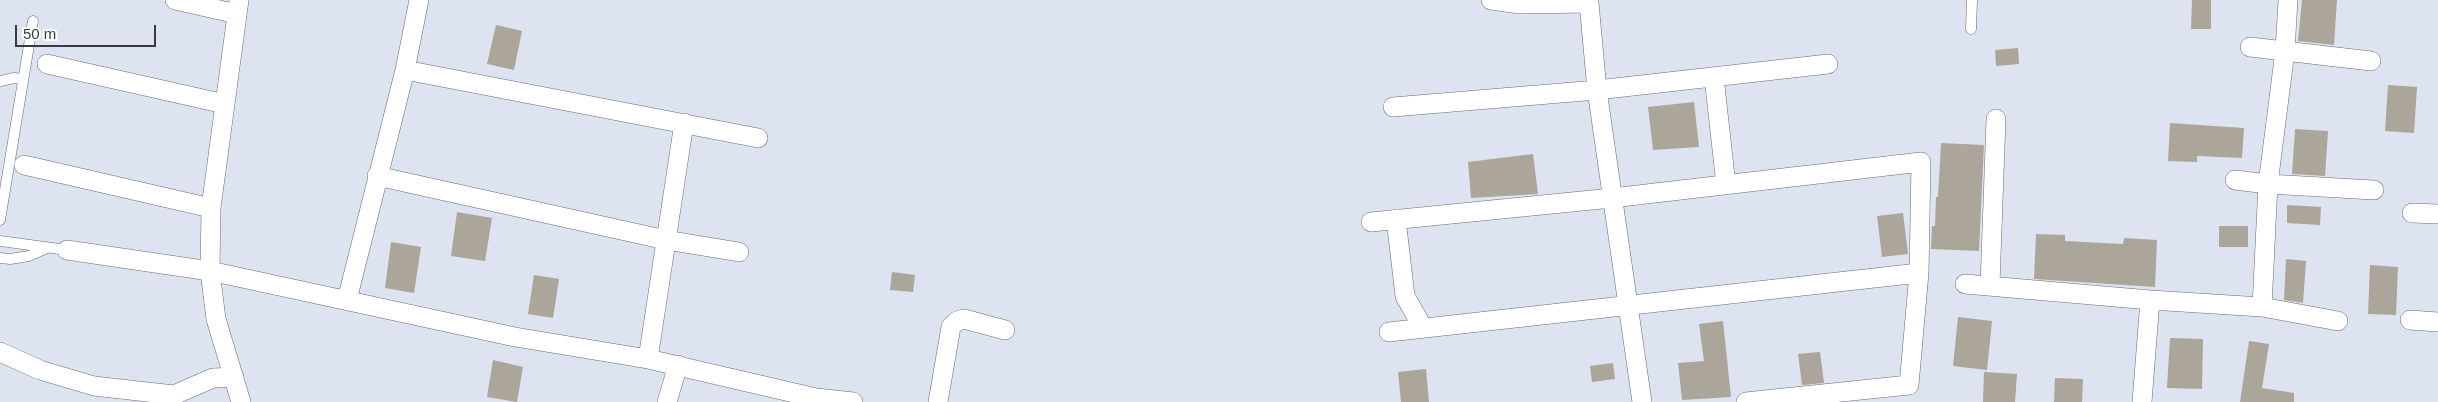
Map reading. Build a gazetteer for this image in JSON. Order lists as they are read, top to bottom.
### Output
{
  "scale_bar": "50 m"
}
